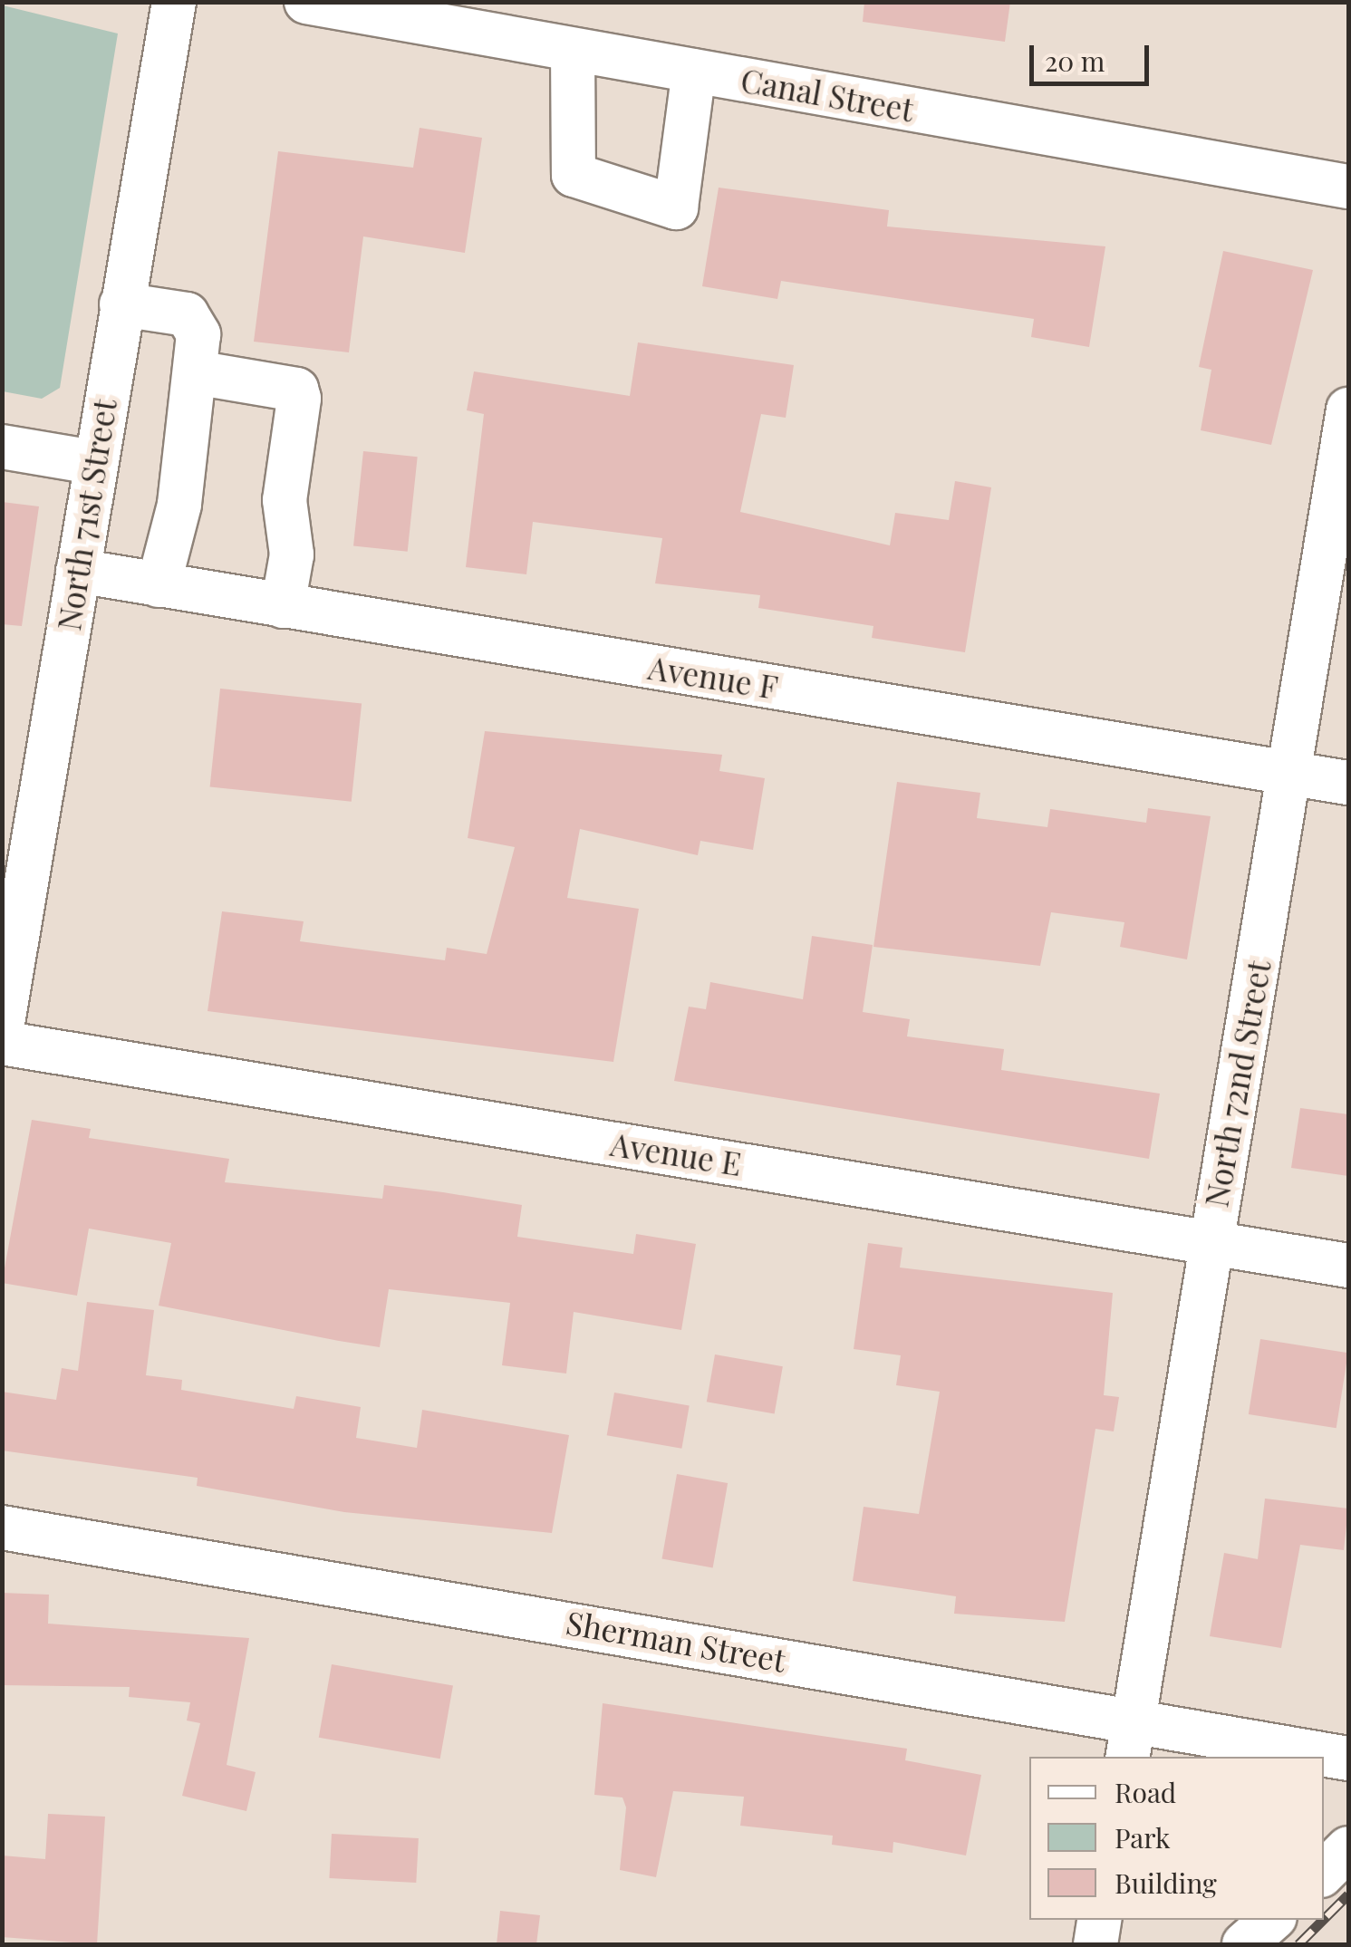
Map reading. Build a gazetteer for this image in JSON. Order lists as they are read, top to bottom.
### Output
{
  "streets": {
    "street": [
      "Canal Street",
      "North 71st Street",
      "Avenue F",
      "North 72nd Street",
      "Avenue E",
      "Sherman Street"
    ]
  },
  "crossings": [
    ["North 71st Street", "Avenue F"],
    ["Avenue F", "North 72nd Street"],
    ["North 72nd Street", "Avenue E"],
    ["North 72nd Street", "Sherman Street"]
  ],
  "legend": ["Road", "Park", "Building"],
  "scale_bar": "20 m"
}
